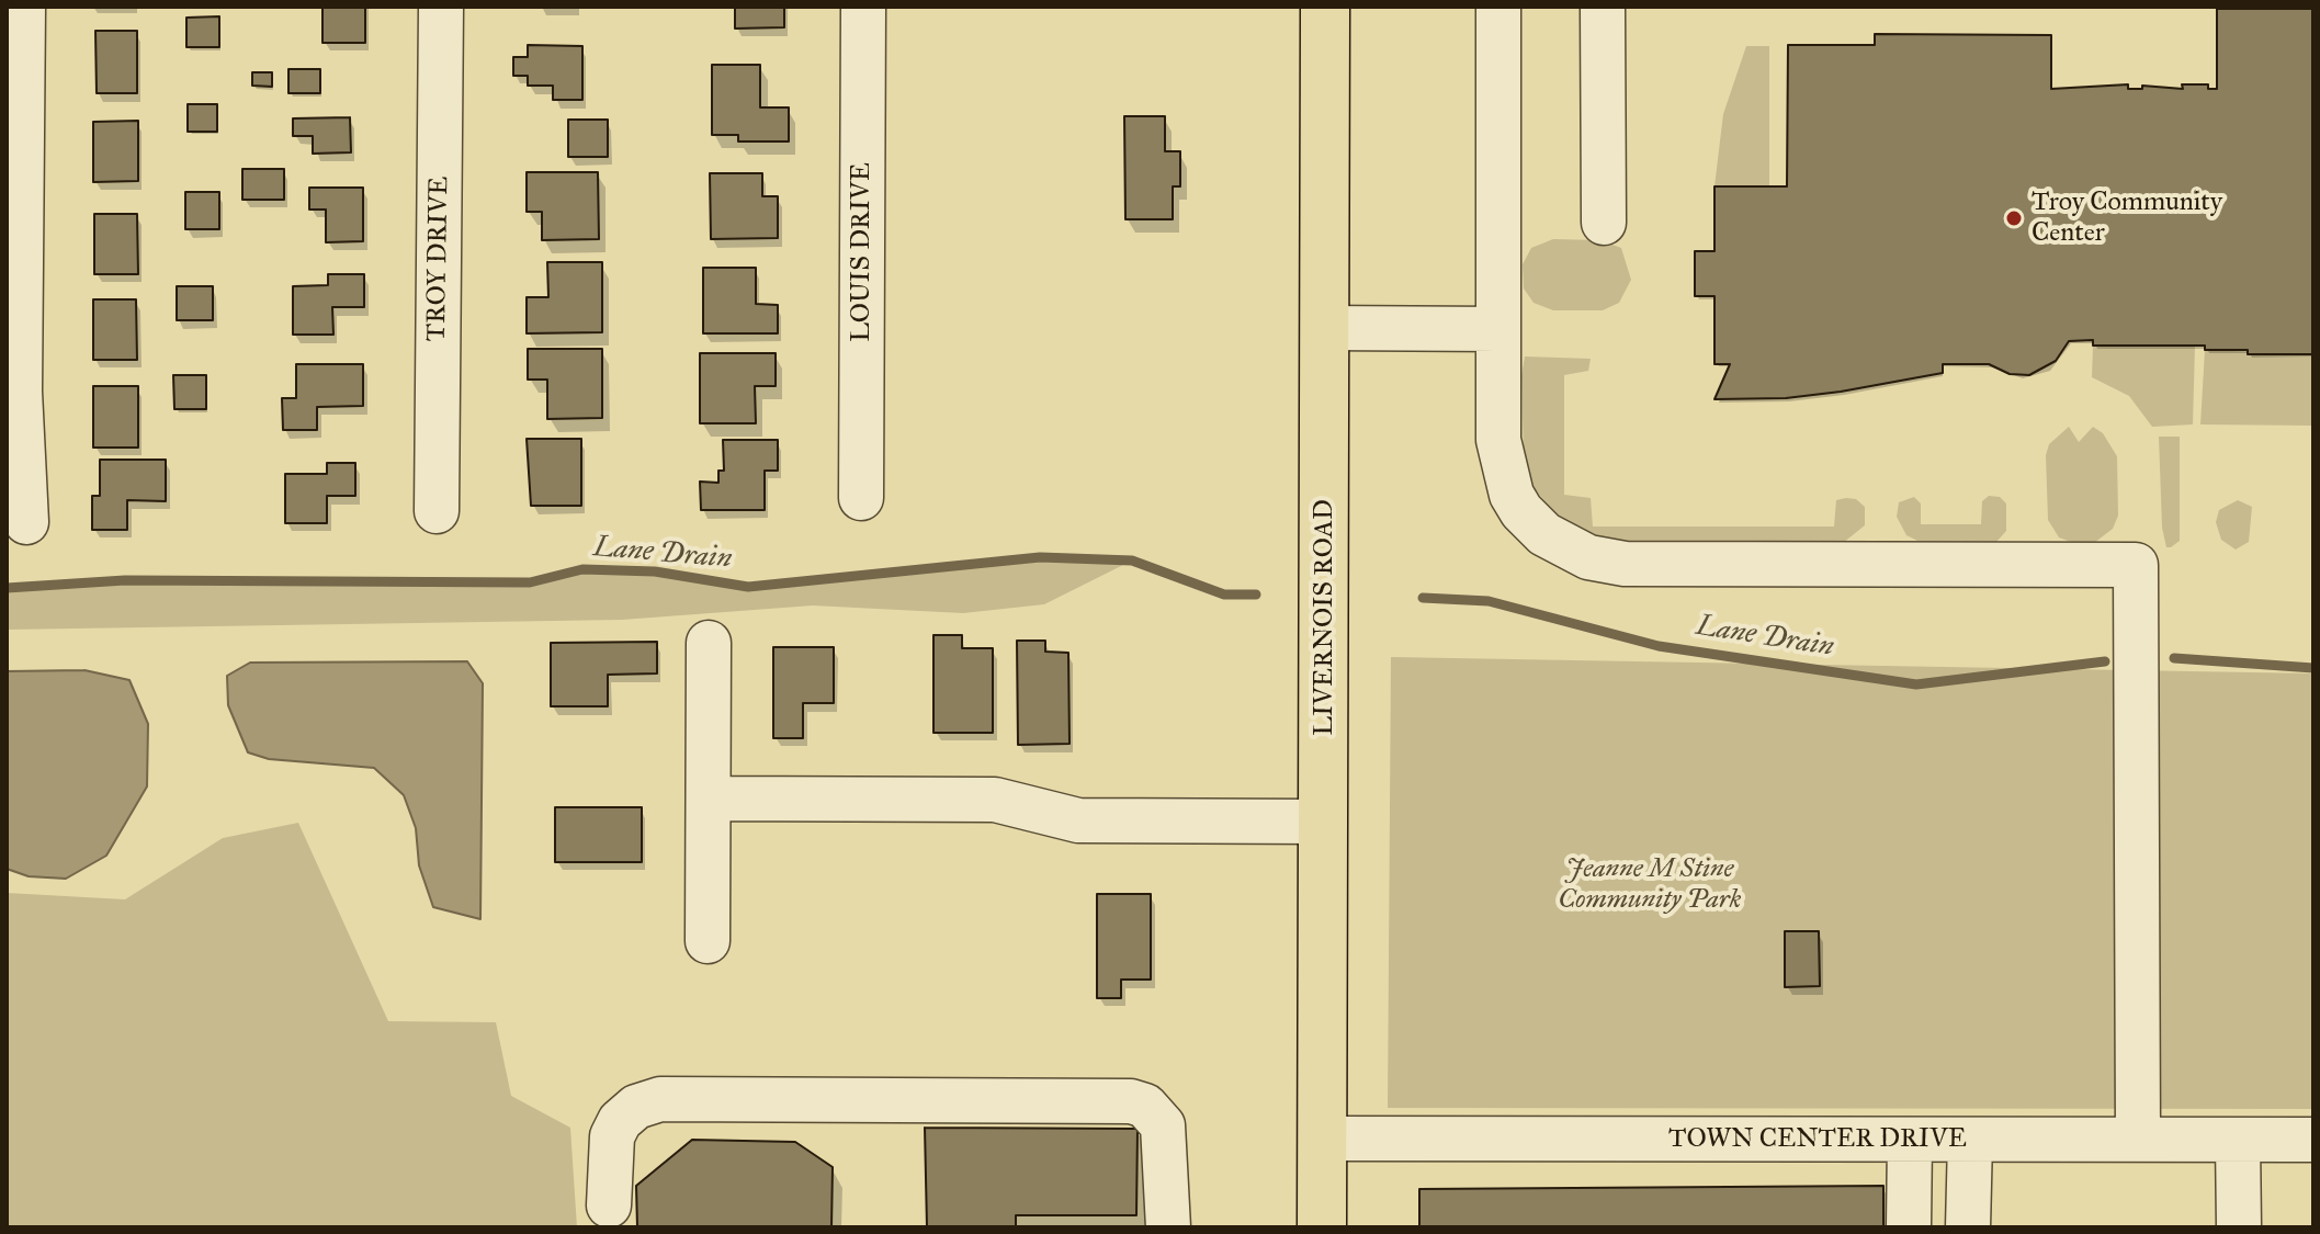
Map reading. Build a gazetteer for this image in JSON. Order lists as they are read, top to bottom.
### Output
{
  "streets": {
    "main road": ["LIVERNOIS ROAD"],
    "street": ["LOUIS DRIVE", "TROY DRIVE", "TOWN CENTER DRIVE"]
  },
  "crossings": [
    ["LIVERNOIS ROAD", "TOWN CENTER DRIVE"]
  ],
  "water": ["Lane Drain"],
  "parks": ["Jeanne M Stine Community Park"],
  "places": ["Troy Community Center"]
}
